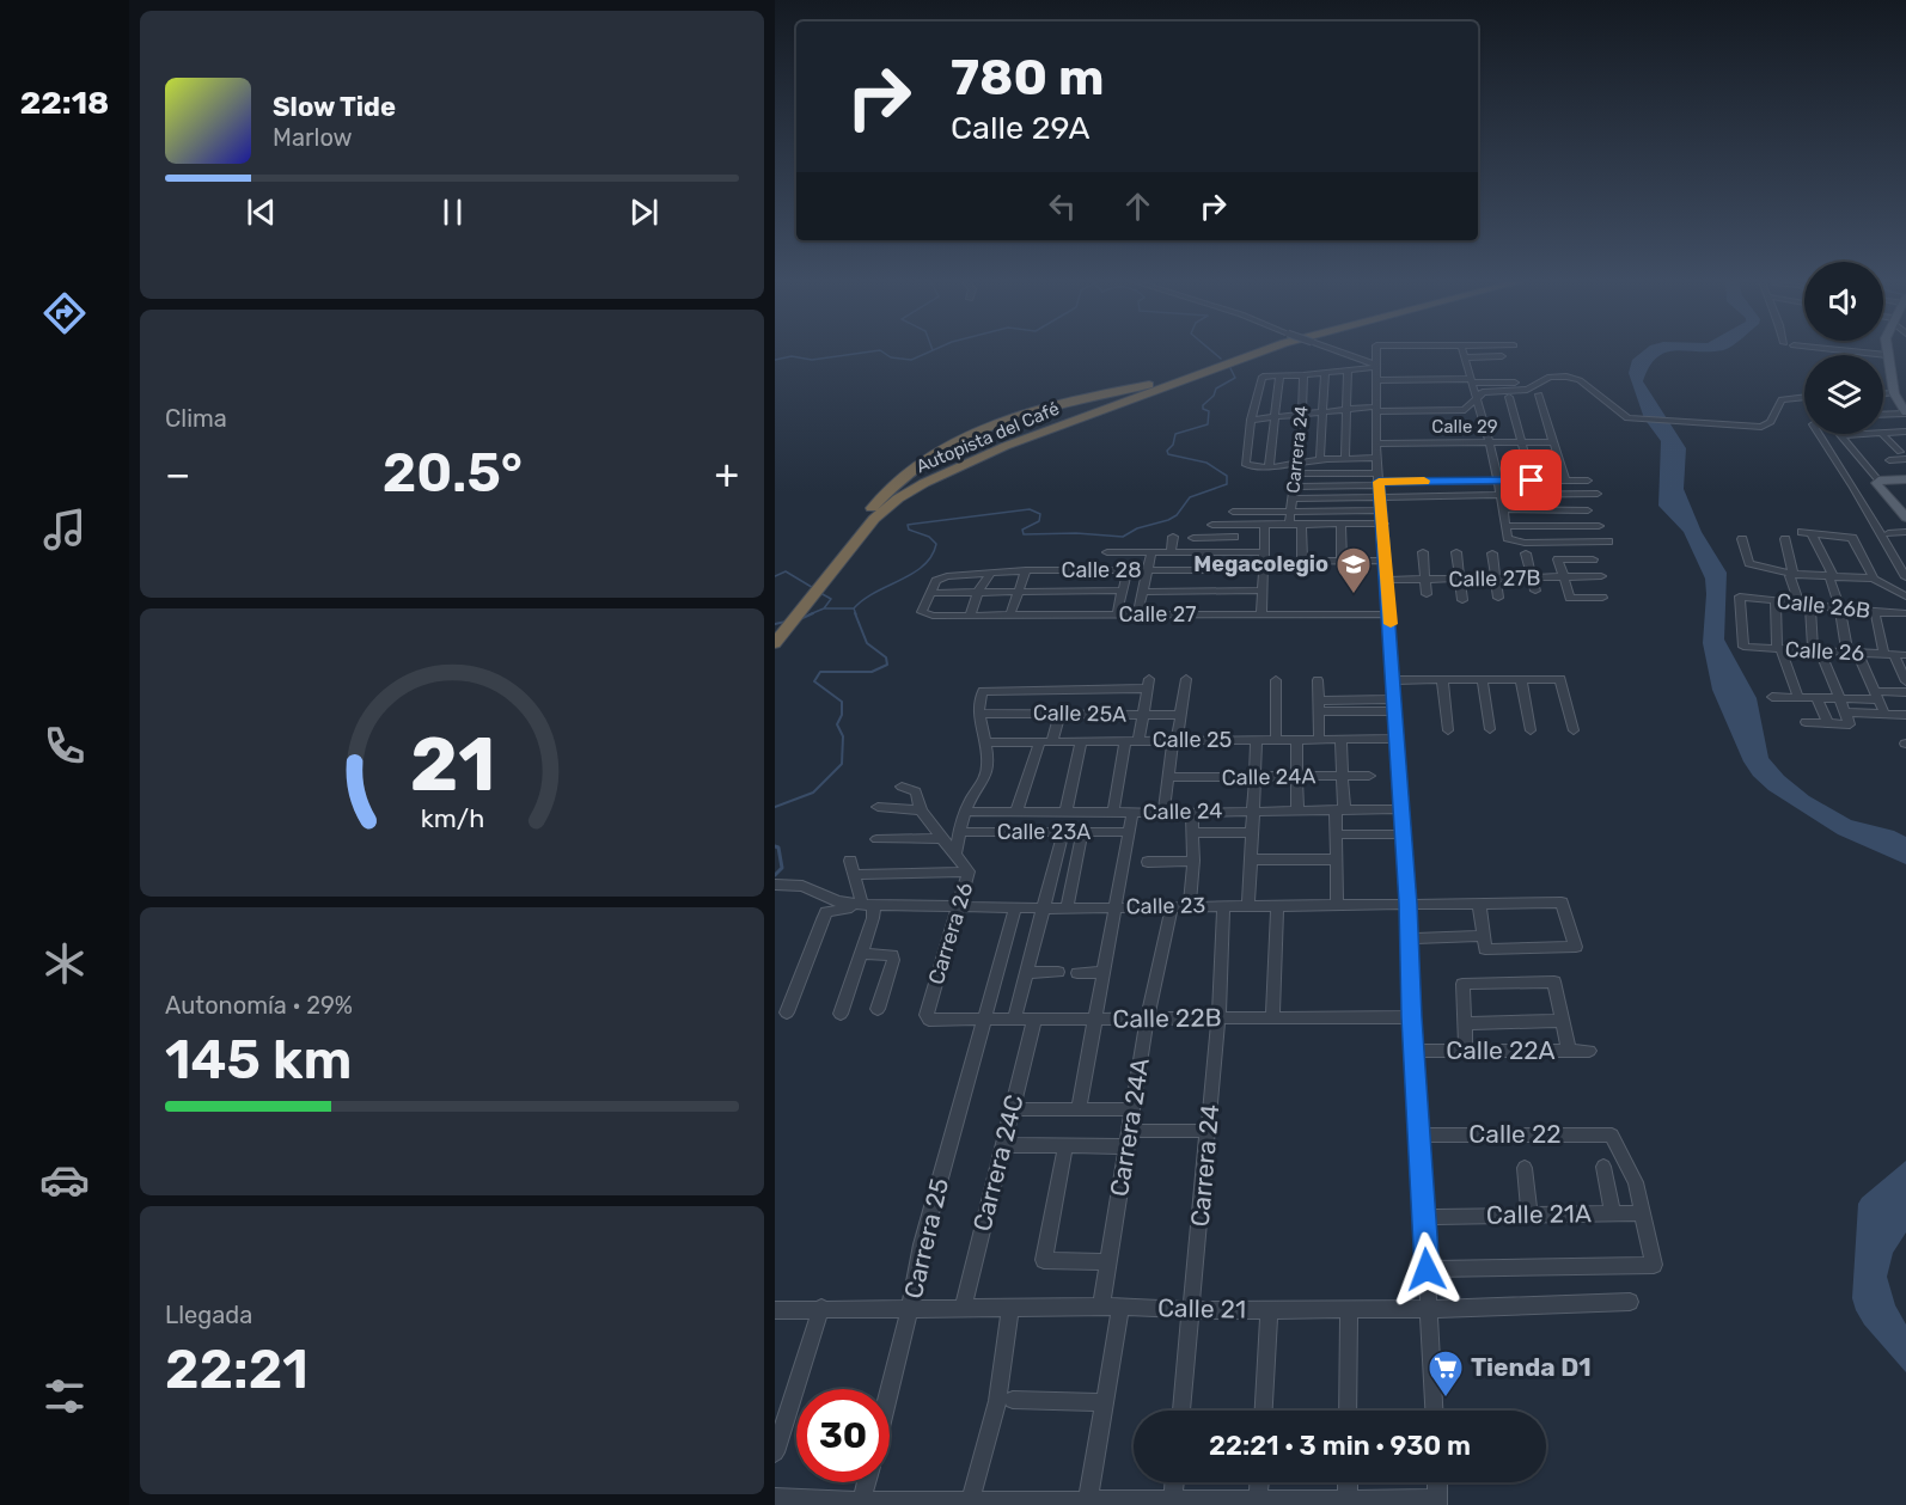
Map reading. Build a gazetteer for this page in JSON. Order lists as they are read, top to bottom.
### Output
{
  "streets": {
    "highway": ["Autopista del Café"],
    "street": [
      "Calle 29",
      "Carrera 24",
      "Calle 28",
      "Calle 27B",
      "Calle 26B",
      "Calle 27",
      "Calle 26",
      "Calle 25A",
      "Calle 25",
      "Calle 24A",
      "Calle 24",
      "Calle 23A",
      "Calle 23",
      "Carrera 26",
      "Calle 22B",
      "Calle 22A",
      "Carrera 24A",
      "Calle 22",
      "Carrera 24C",
      "Calle 21A",
      "Carrera 25",
      "Calle 21"
    ]
  },
  "crossings": [
    ["Carrera 24", "Calle 23"],
    ["Carrera 24", "Calle 22B"],
    ["Carrera 24", "Calle 21"],
    ["Calle 28", "Calle 27"],
    ["Calle 26B", "Calle 26"],
    ["Calle 25A", "Carrera 26"],
    ["Calle 25", "Carrera 26"],
    ["Calle 24", "Carrera 26"],
    ["Calle 23A", "Carrera 26"],
    ["Calle 23", "Carrera 26"],
    ["Calle 23", "Carrera 24A"],
    ["Calle 23", "Carrera 25"],
    ["Carrera 26", "Calle 22B"],
    ["Calle 22B", "Carrera 24A"],
    ["Calle 22B", "Carrera 24C"],
    ["Calle 22B", "Carrera 25"],
    ["Carrera 24A", "Calle 21"],
    ["Calle 22", "Calle 21A"],
    ["Carrera 24C", "Calle 21"],
    ["Carrera 25", "Calle 21"]
  ],
  "places": {
    "school or university": ["Megacolegio"],
    "supermarket": ["Tienda D1"]
  },
  "page": {
    "tabs": "22:18",
    "turn": ["780 m", "Calle 29A"],
    "song": ["Slow Tide", "Marlow"],
    "tile": [
      "Clima",
      ["Autonomía · 29%", "145 km"],
      ["Llegada", "22:21"]
    ],
    "heat": ["−", "20.5°", "+"],
    "limit": "30",
    "trip": "22:21 · 3 min · 930 m",
    "gauge": ["21", "km/h"]
  }
}
